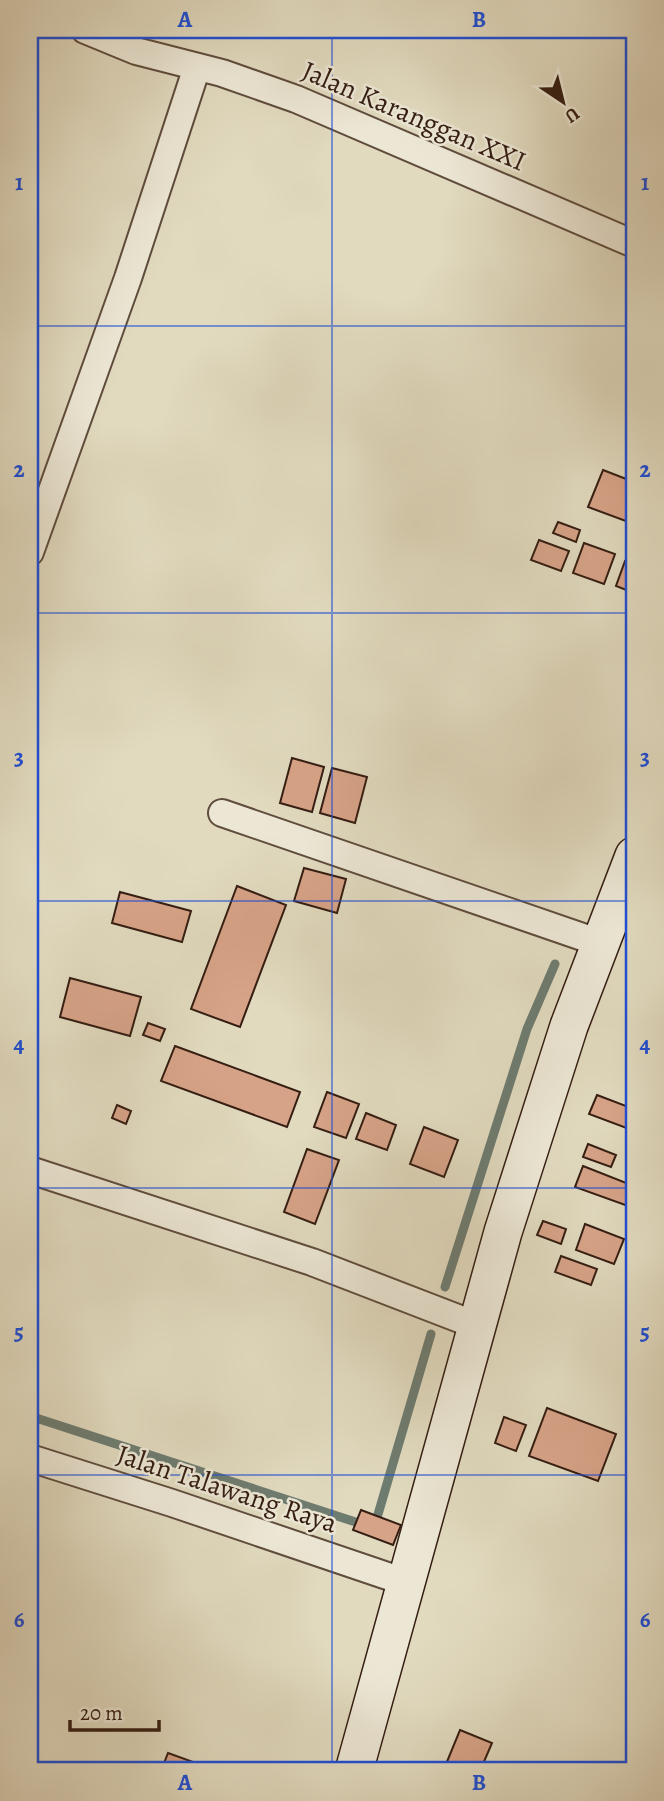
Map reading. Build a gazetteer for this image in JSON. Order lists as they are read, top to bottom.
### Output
{
  "streets": {
    "street": ["Jalan Karanggan XXI", "Jalan Talawang Raya"]
  },
  "scale_bar": "20 m",
  "north": "bottom right",
  "grid": {
    "columns": ["A", "B"],
    "rows": [
      "1",
      "2",
      "3",
      "4",
      "5",
      "6"
    ]
  }
}
